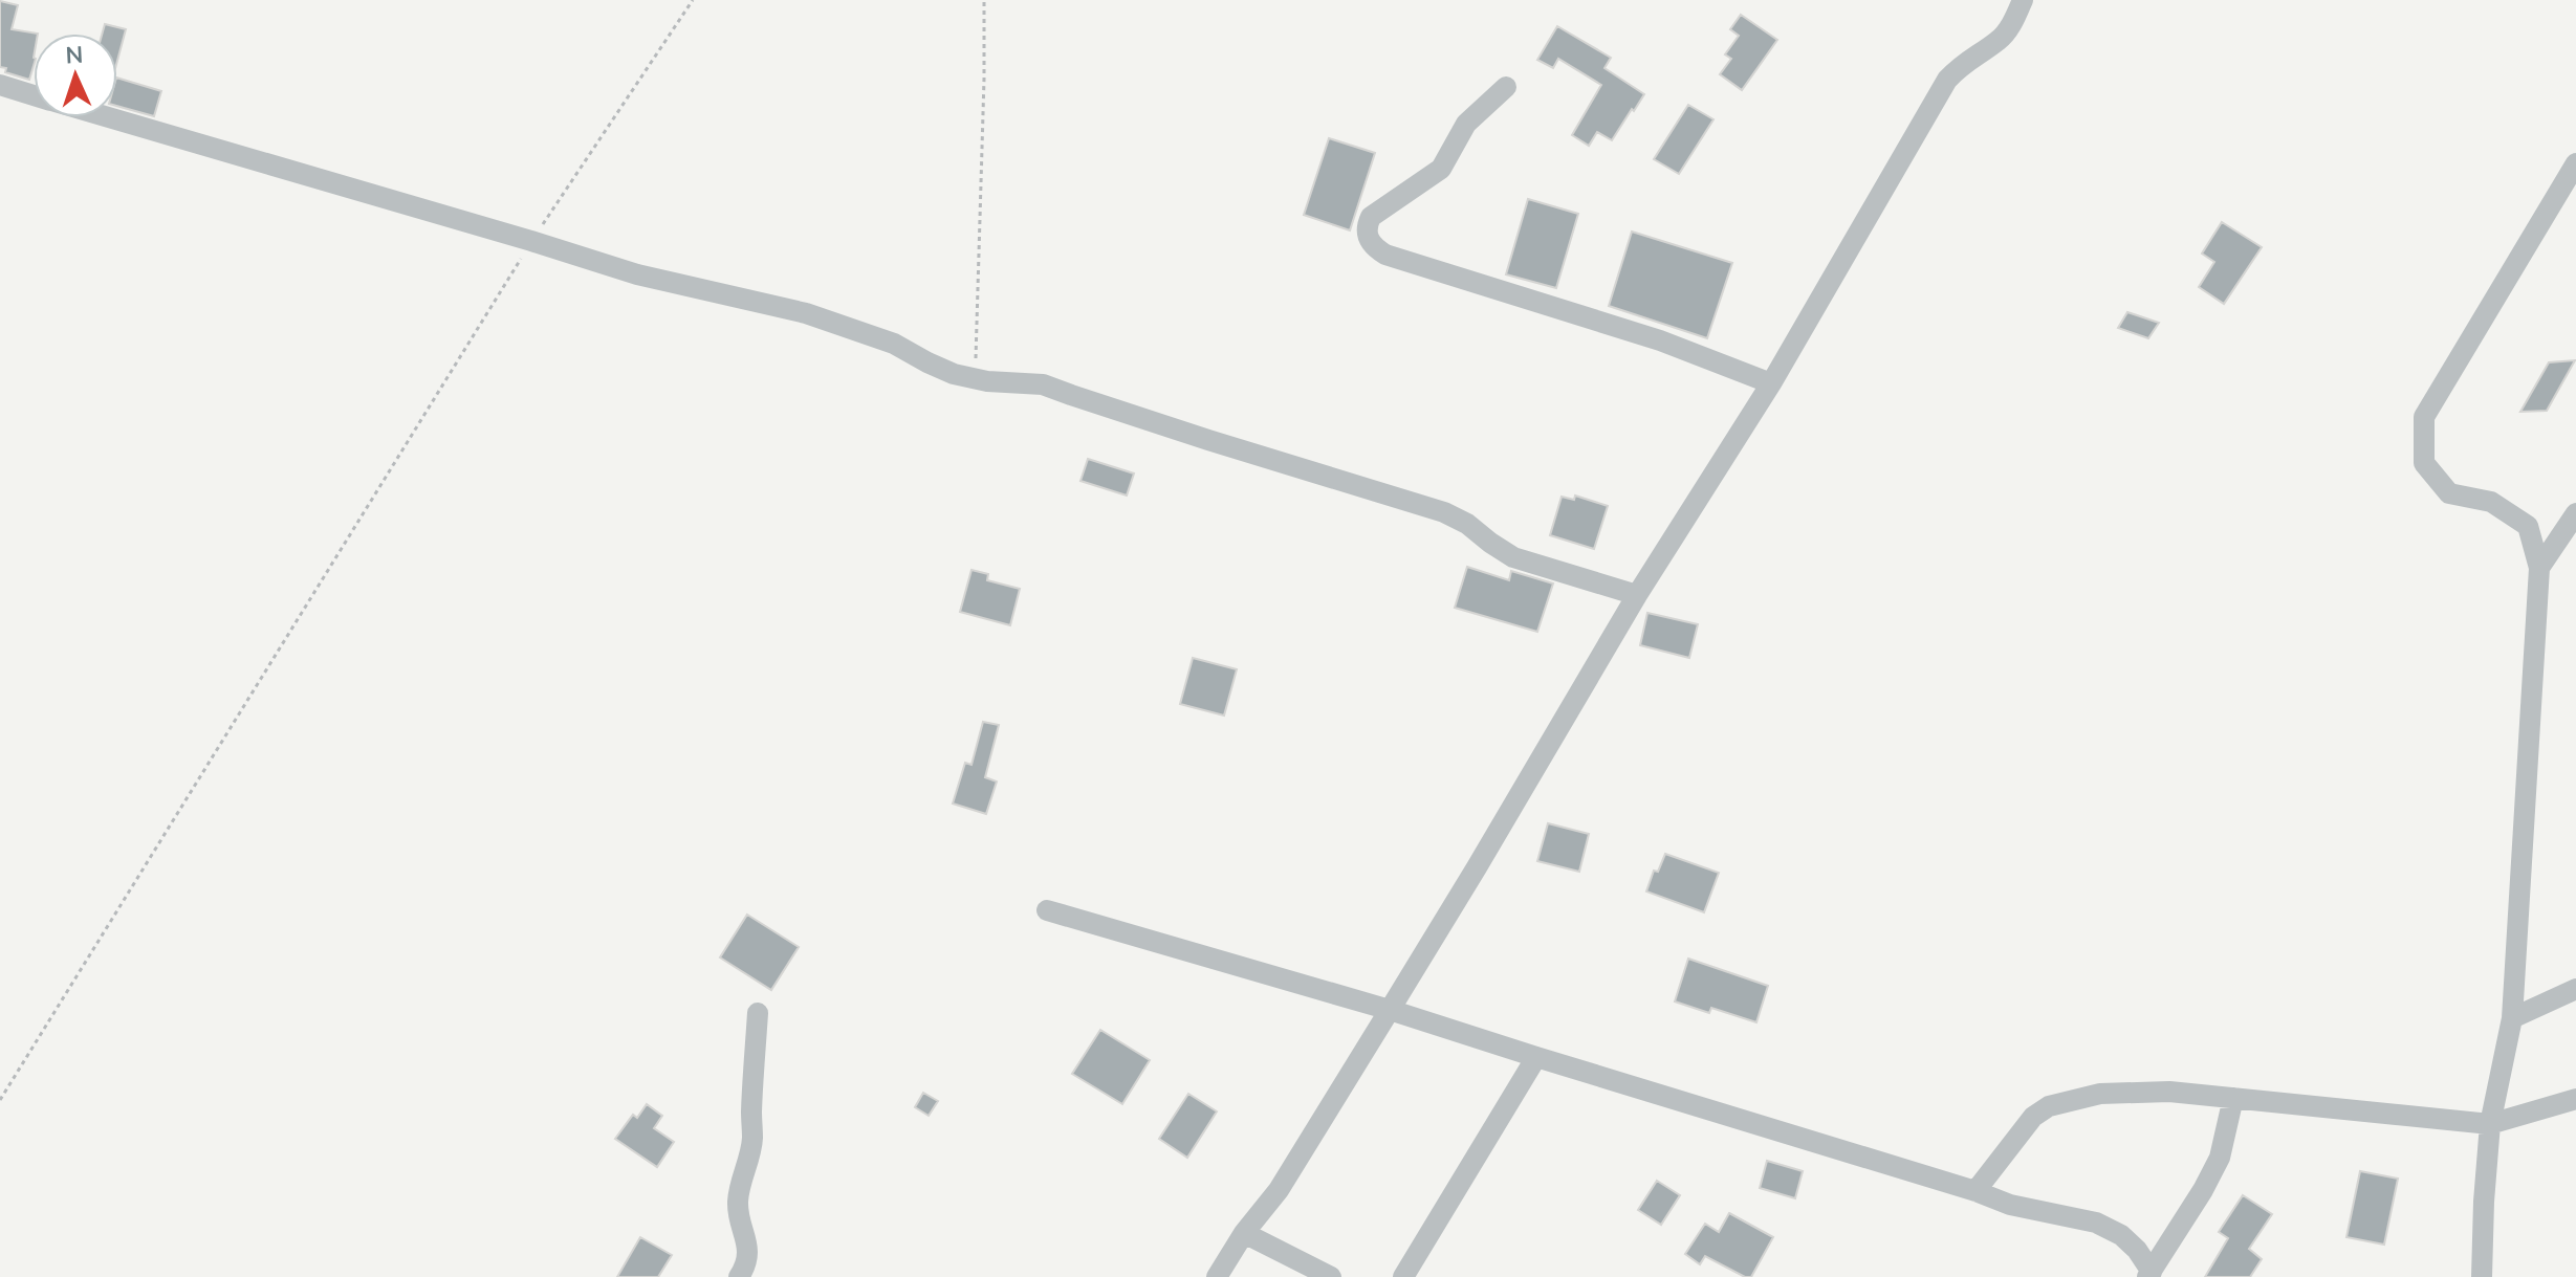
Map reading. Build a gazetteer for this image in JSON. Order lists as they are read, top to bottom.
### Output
{
  "north": "top"
}
